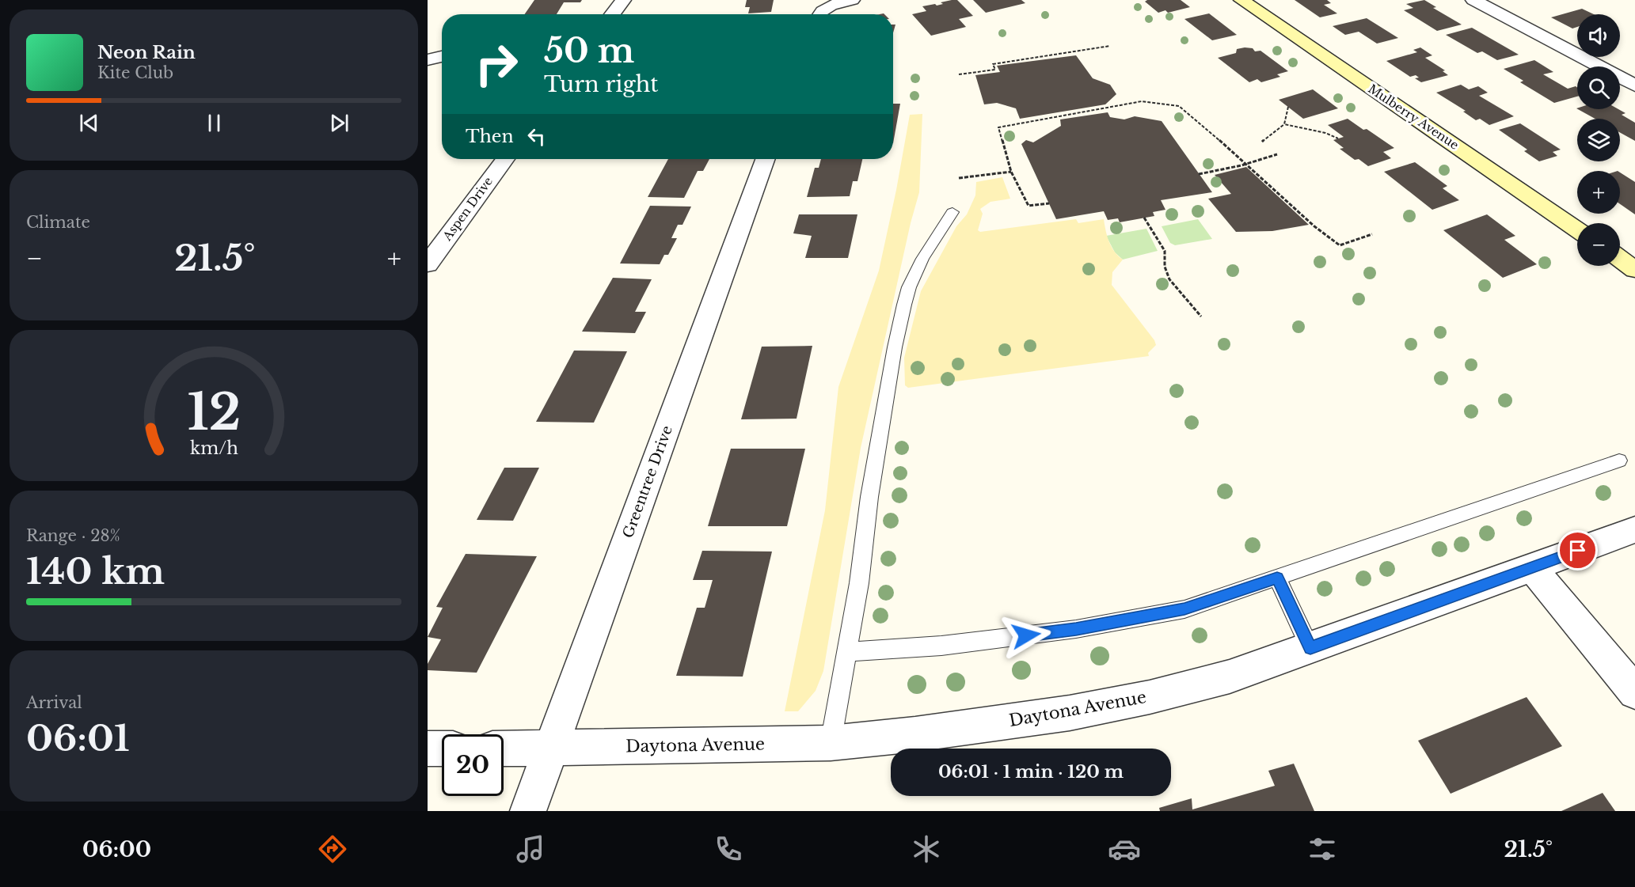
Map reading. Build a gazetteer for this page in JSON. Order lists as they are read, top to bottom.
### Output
{
  "streets": {
    "street": [
      "Mulberry Avenue",
      "Aspen Drive",
      "Greentree Drive",
      "Daytona Avenue"
    ]
  },
  "crossings": [
    ["Greentree Drive", "Daytona Avenue"]
  ],
  "page": {
    "map_buttons": ["+", "−"],
    "turn": ["50 m", "Turn right"],
    "song": ["Neon Rain", "Kite Club"],
    "then": "Then",
    "tile": [
      "Climate",
      ["Range · 28%", "140 km"],
      ["Arrival", "06:01"]
    ],
    "heat": ["−", "21.5°", "+"],
    "limit": "20",
    "trip": "06:01 · 1 min · 120 m",
    "tabs": ["06:00", "21.5°"],
    "gauge": ["12", "km/h"]
  }
}
